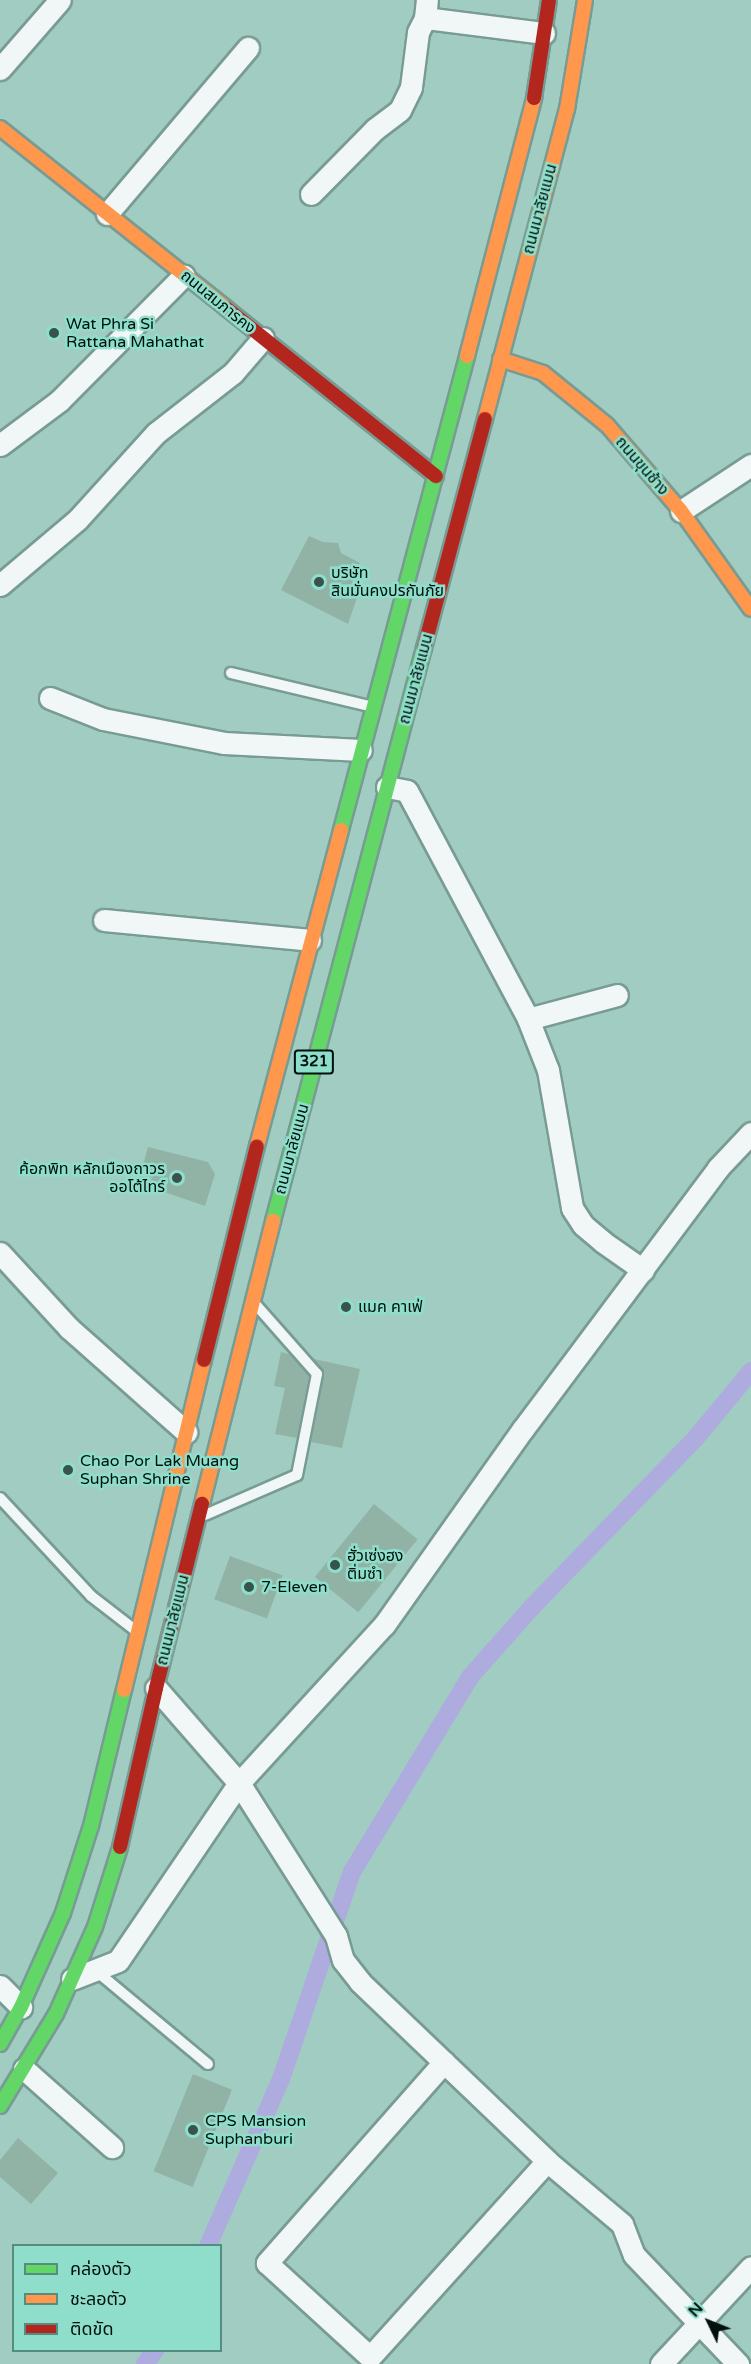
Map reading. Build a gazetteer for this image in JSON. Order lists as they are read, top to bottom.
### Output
{
  "streets": {
    "main road": [
      "ถนนมาลัยแมน",
      "ถนนสมภารคง",
      "ถนนขุนช้าง",
      "321"
    ]
  },
  "crossings": [
    ["ถนนมาลัยแมน", "ถนนสมภารคง"],
    ["ถนนมาลัยแมน", "ถนนขุนช้าง"]
  ],
  "places": [
    "Wat Phra Si Rattana Mahathat",
    "บริษัท สินมั่นคงปรกันภัย",
    "ค้อกพิท หลักเมืองถาวร ออโต้ไทร์",
    "แมค คาเฟ่",
    "Chao Por Lak Muang Suphan Shrine",
    "ฮั่วเซ่งฮง ติ่มซำ",
    "7-Eleven",
    "CPS Mansion Suphanburi"
  ],
  "legend": ["คล่องตัว", "ชะลอตัว", "ติดขัด"],
  "north": "top left"
}
